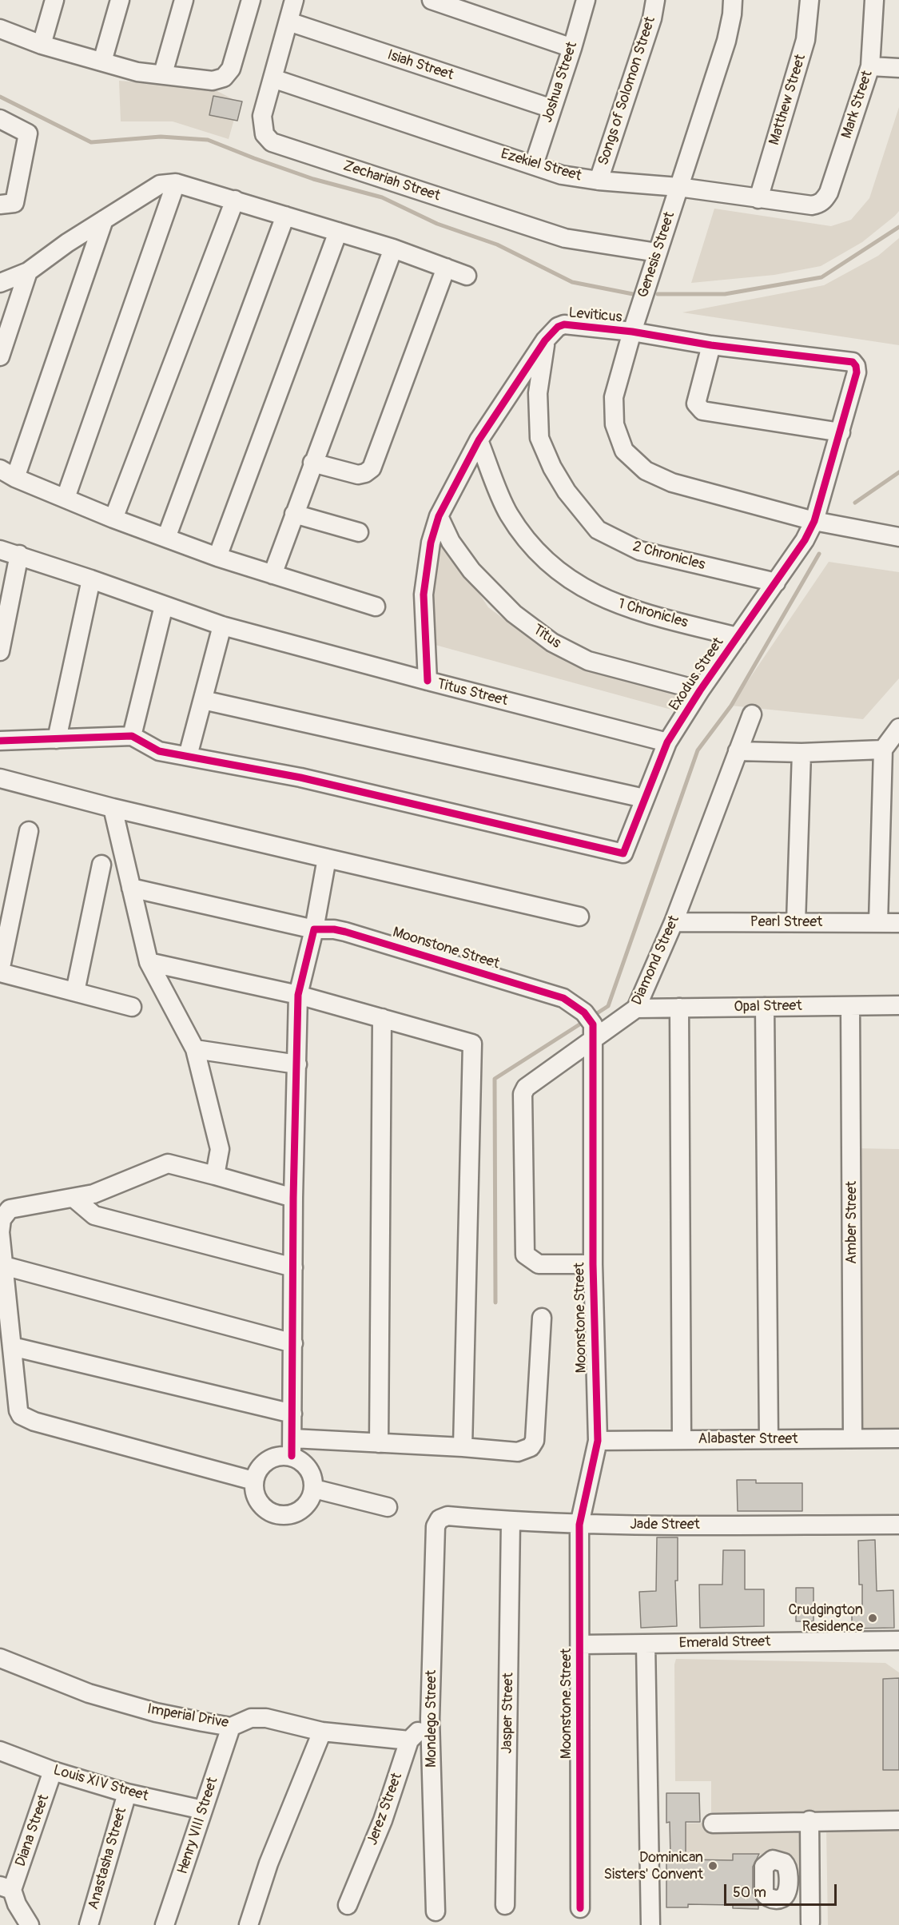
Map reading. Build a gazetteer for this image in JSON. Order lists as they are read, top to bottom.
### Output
{
  "streets": {
    "street": [
      "Isiah Street",
      "Joshua Street",
      "Songs of Solomon Street",
      "Matthew Street",
      "Mark Street",
      "Ezekiel Street",
      "Zechariah Street",
      "Genesis Street",
      "Leviticus",
      "2 Chronicles",
      "1 Chronicles",
      "Titus",
      "Exodus Street",
      "Titus Street",
      "Pearl Street",
      "Moonstone Street",
      "Diamond Street",
      "Opal Street",
      "Amber Street",
      "Alabaster Street",
      "Jade Street",
      "Emerald Street",
      "Jasper Street",
      "Imperial Drive",
      "Mondego Street",
      "Louis XIV Street",
      "Jerez Street",
      "Henry VIII Street",
      "Diana Street",
      "Anastasha Street"
    ]
  },
  "crossings": [
    ["Isiah Street", "Joshua Street"],
    ["Isiah Street", "Zechariah Street"],
    ["Joshua Street", "Ezekiel Street"],
    ["Songs of Solomon Street", "Ezekiel Street"],
    ["Matthew Street", "Ezekiel Street"],
    ["Mark Street", "Ezekiel Street"],
    ["Ezekiel Street", "Zechariah Street"],
    ["Ezekiel Street", "Genesis Street"],
    ["Zechariah Street", "Genesis Street"],
    ["Genesis Street", "Leviticus"],
    ["Genesis Street", "Exodus Street"],
    ["Leviticus", "2 Chronicles"],
    ["Leviticus", "1 Chronicles"],
    ["Leviticus", "Titus"],
    ["Leviticus", "Exodus Street"],
    ["Leviticus", "Titus Street"],
    ["2 Chronicles", "Exodus Street"],
    ["1 Chronicles", "Exodus Street"],
    ["Titus", "Exodus Street"],
    ["Exodus Street", "Titus Street"],
    ["Pearl Street", "Diamond Street"],
    ["Moonstone Street", "Diamond Street"],
    ["Moonstone Street", "Alabaster Street"],
    ["Moonstone Street", "Jade Street"],
    ["Moonstone Street", "Emerald Street"],
    ["Diamond Street", "Opal Street"],
    ["Opal Street", "Amber Street"],
    ["Amber Street", "Alabaster Street"],
    ["Jade Street", "Jasper Street"],
    ["Jade Street", "Mondego Street"],
    ["Imperial Drive", "Jerez Street"],
    ["Imperial Drive", "Henry VIII Street"],
    ["Mondego Street", "Jerez Street"],
    ["Louis XIV Street", "Henry VIII Street"],
    ["Louis XIV Street", "Diana Street"],
    ["Louis XIV Street", "Anastasha Street"]
  ],
  "places": ["Crudgington Residence", "Dominican Sisters' Convent"],
  "scale_bar": "50 m"
}
